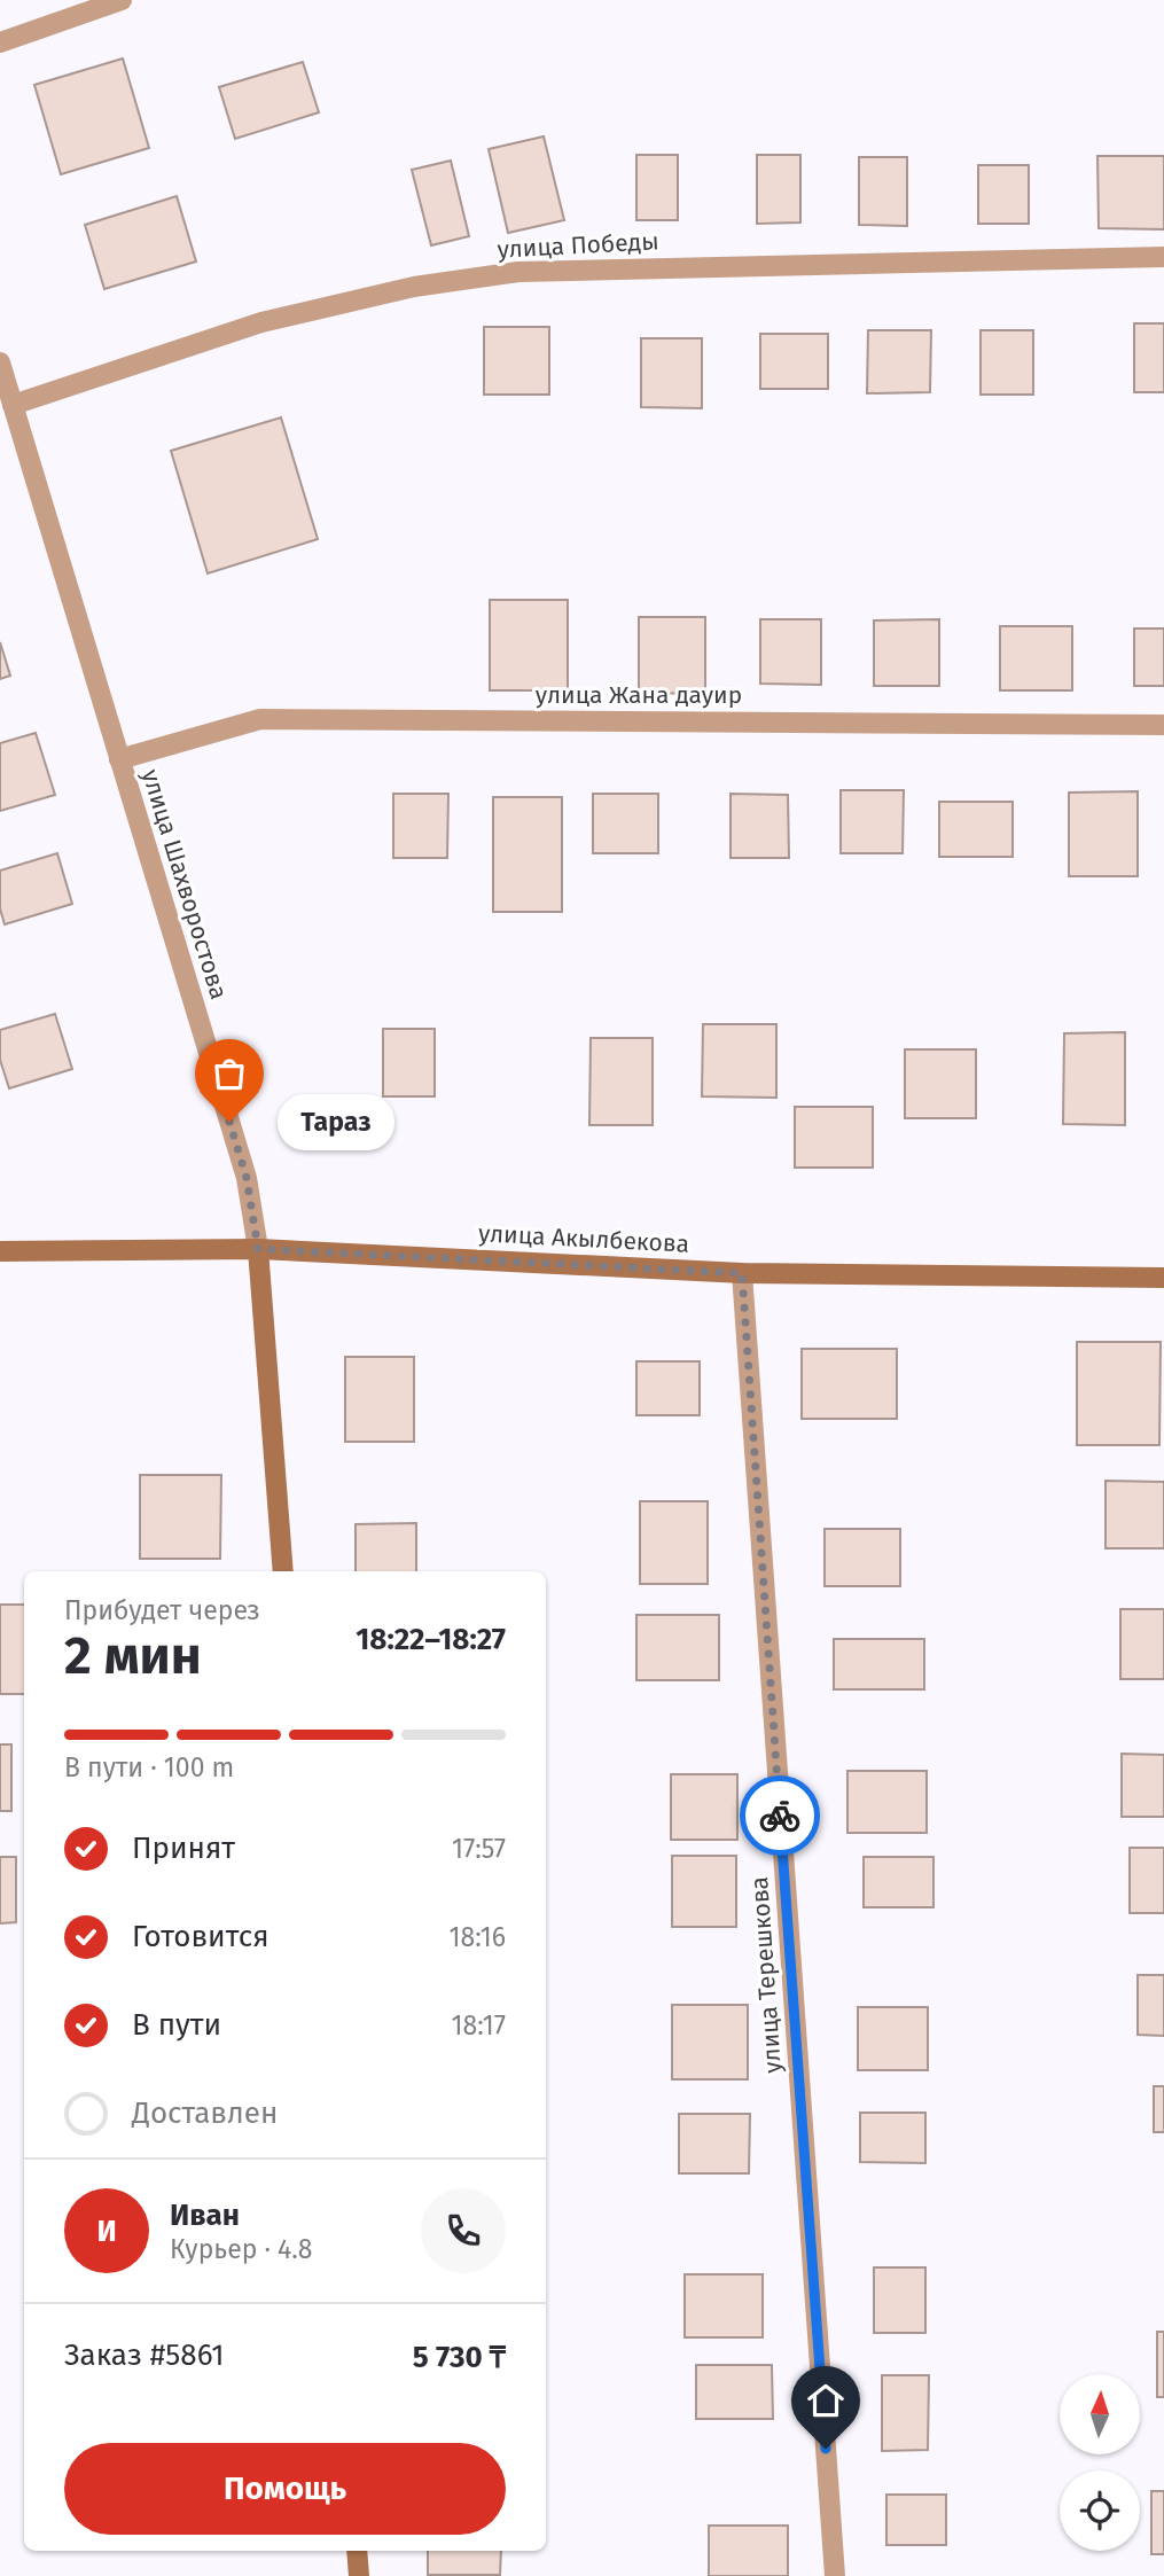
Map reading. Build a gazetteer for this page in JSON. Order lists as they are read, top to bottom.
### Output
{
  "streets": {
    "street": [
      "улица Победы",
      "улица Жана дауир",
      "улица Шахворостова",
      "улица Акылбекова",
      "улица Терешкова"
    ]
  },
  "crossings": [
    ["улица Победы", "улица Шахворостова"],
    ["улица Жана дауир", "улица Шахворостова"],
    ["улица Шахворостова", "улица Акылбекова"],
    ["улица Акылбекова", "улица Терешкова"]
  ],
  "places": ["Тараз"],
  "north": "top",
  "page": {
    "bubble": "Тараз",
    "heading": ["2 мин", "Прибудет через", "18:22–18:27"],
    "panel": [
      "Иван",
      "Курьер · 4.8",
      "Заказ #5861",
      "5 730 ₸"
    ],
    "bar": "В пути · 100 m",
    "list": [
      ["Принят", "17:57"],
      ["Готовится", "18:16"],
      ["В пути", "18:17"],
      "Доставлен"
    ],
    "round": "И",
    "buttons": "Помощь"
  }
}
